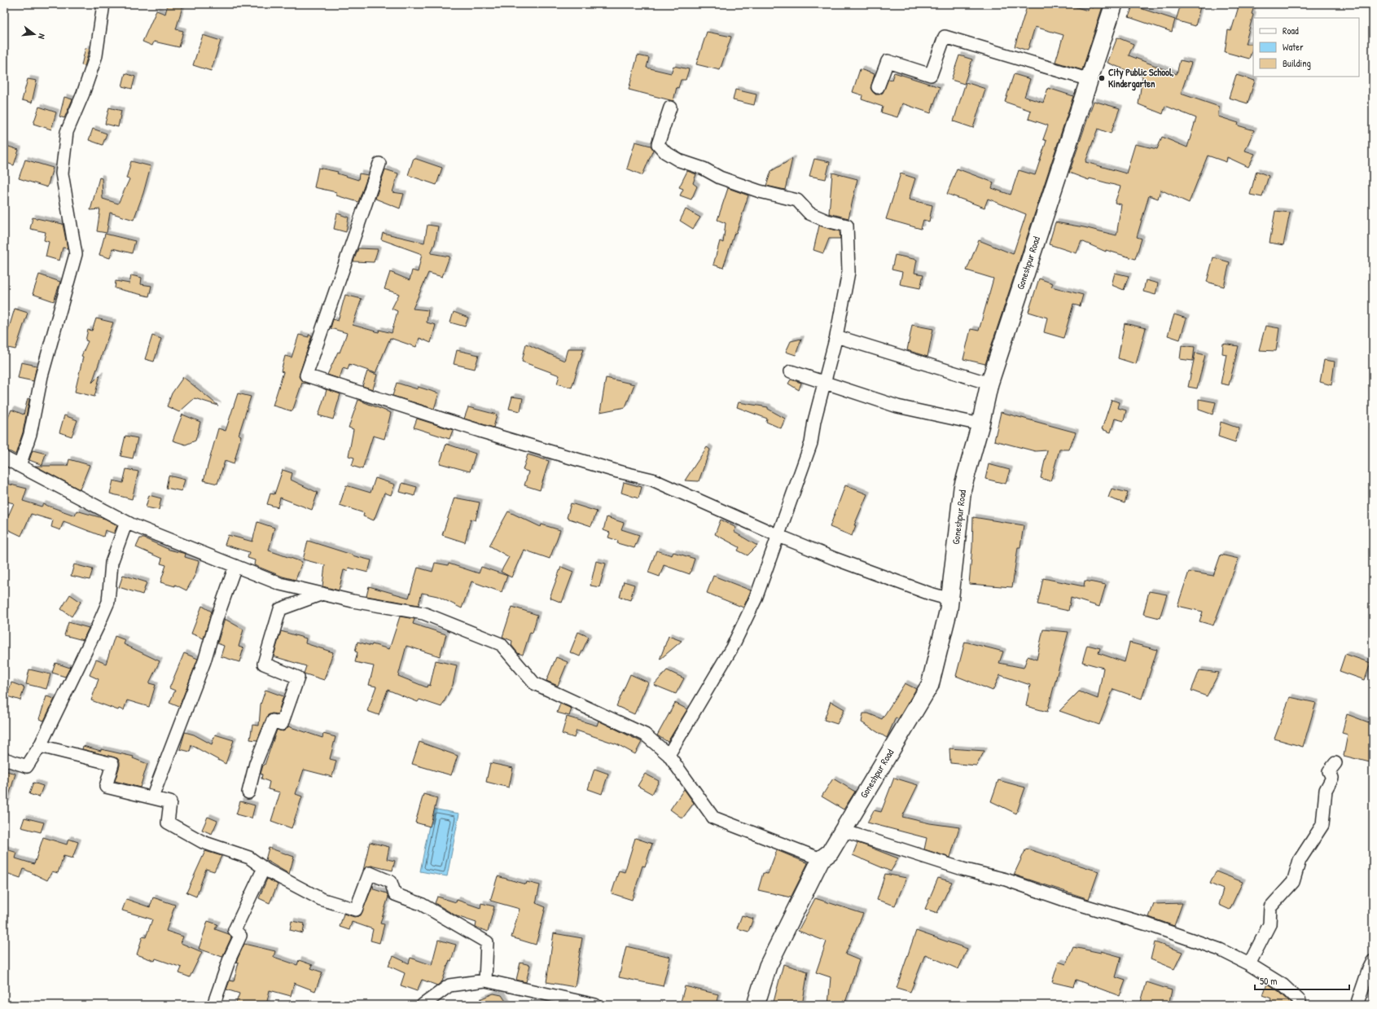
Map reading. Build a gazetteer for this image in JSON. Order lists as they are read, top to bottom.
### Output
{
  "streets": {
    "street": ["Goneshpur Road"]
  },
  "places": ["City Public School, Kindergarten"],
  "legend": ["Road", "Water", "Building"],
  "scale_bar": "50 m",
  "north": "right"
}
